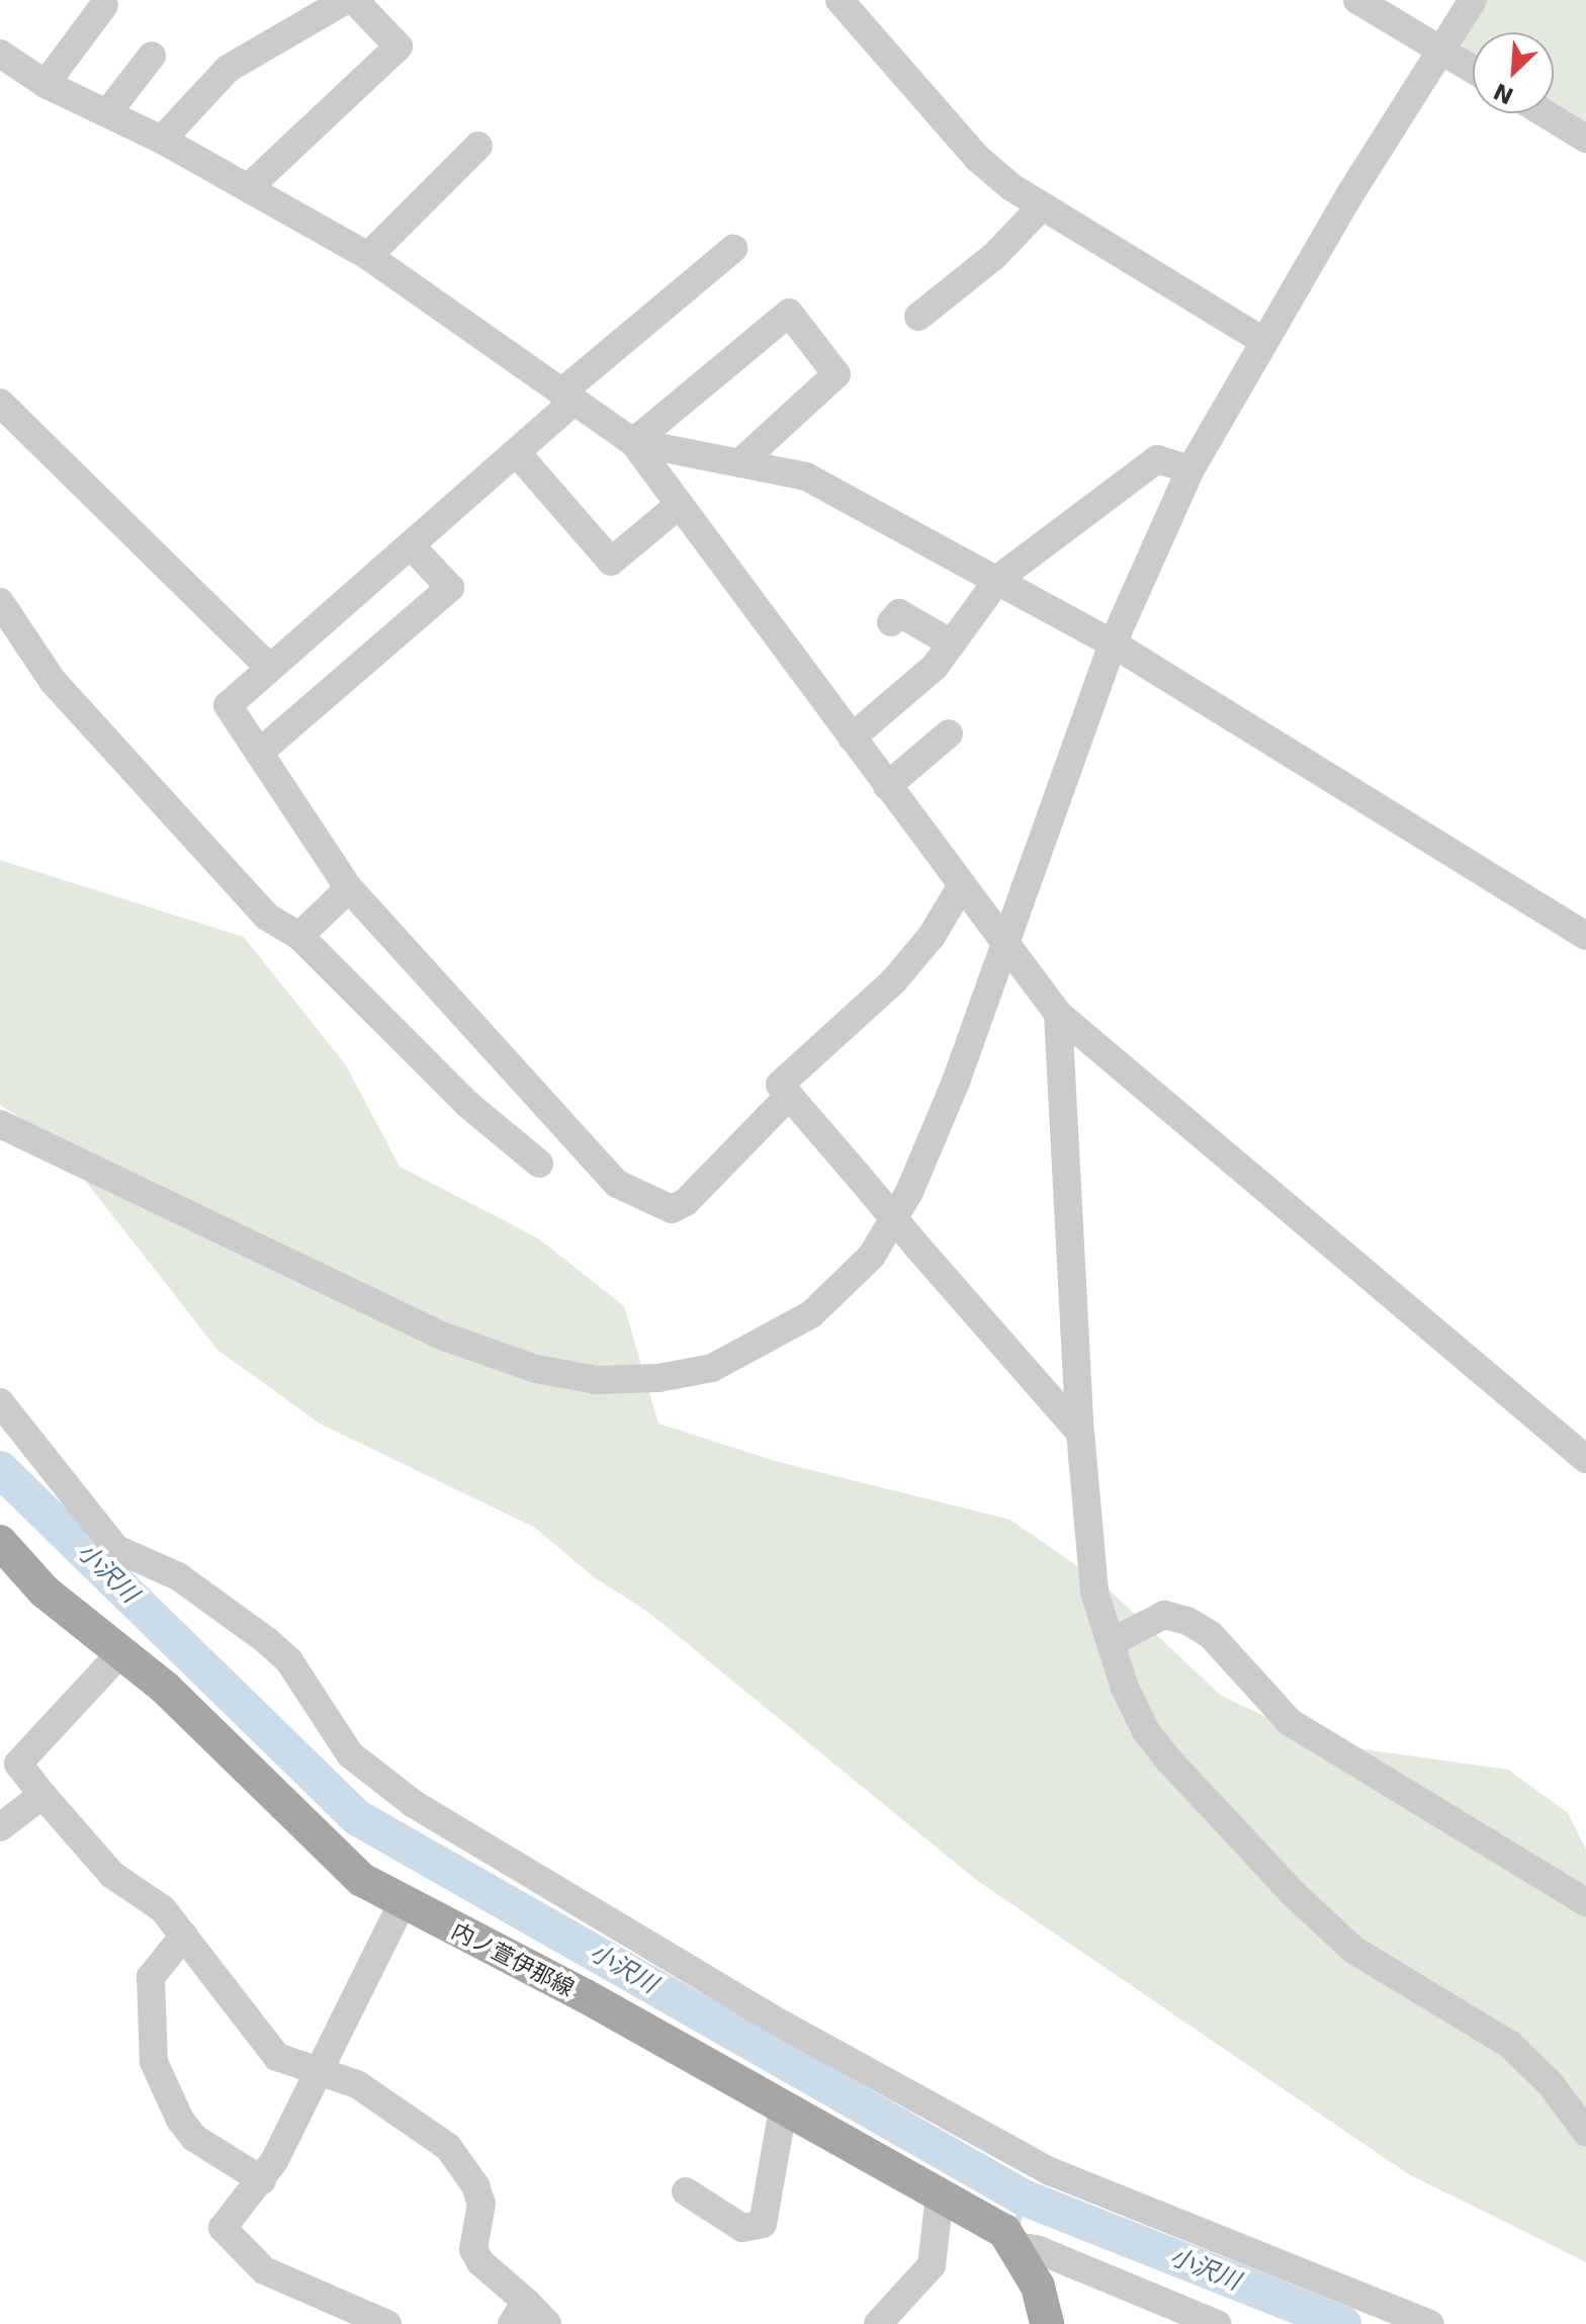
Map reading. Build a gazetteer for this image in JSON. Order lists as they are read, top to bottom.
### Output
{
  "streets": {
    "main road": ["内ノ萱伊那線"]
  },
  "water": ["小沢川"],
  "north": "bottom left"
}
